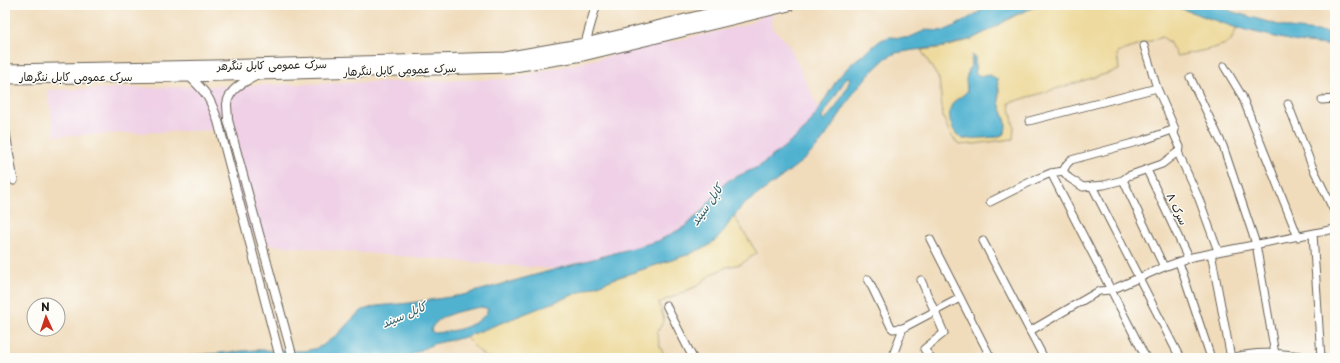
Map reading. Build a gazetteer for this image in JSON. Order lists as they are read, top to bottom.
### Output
{
  "streets": {
    "highway": ["سرک عمومی کابل ننگرهر", "سرک عمومی کابل ننگرهار"],
    "street": ["سرک ۸"]
  },
  "crossings": [
    ["سرک عمومی کابل ننگرهر", "سرک عمومی کابل ننگرهار"]
  ],
  "water": ["کابل سيند"],
  "north": "top"
}
